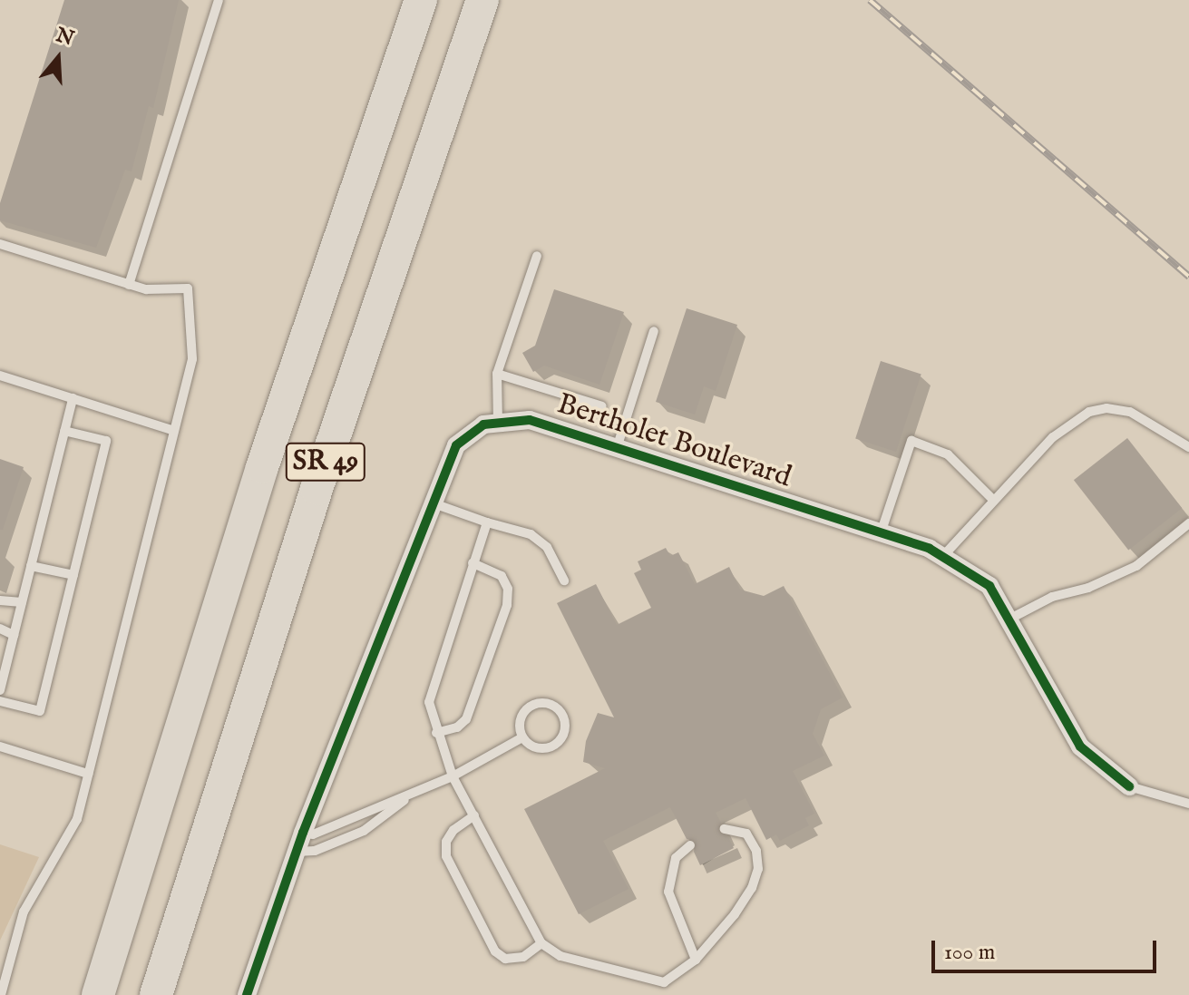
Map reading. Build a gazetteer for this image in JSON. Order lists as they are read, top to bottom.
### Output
{
  "streets": {
    "highway": ["SR 49"],
    "street": ["Bertholet Boulevard"]
  },
  "scale_bar": "100 m",
  "north": "top"
}
